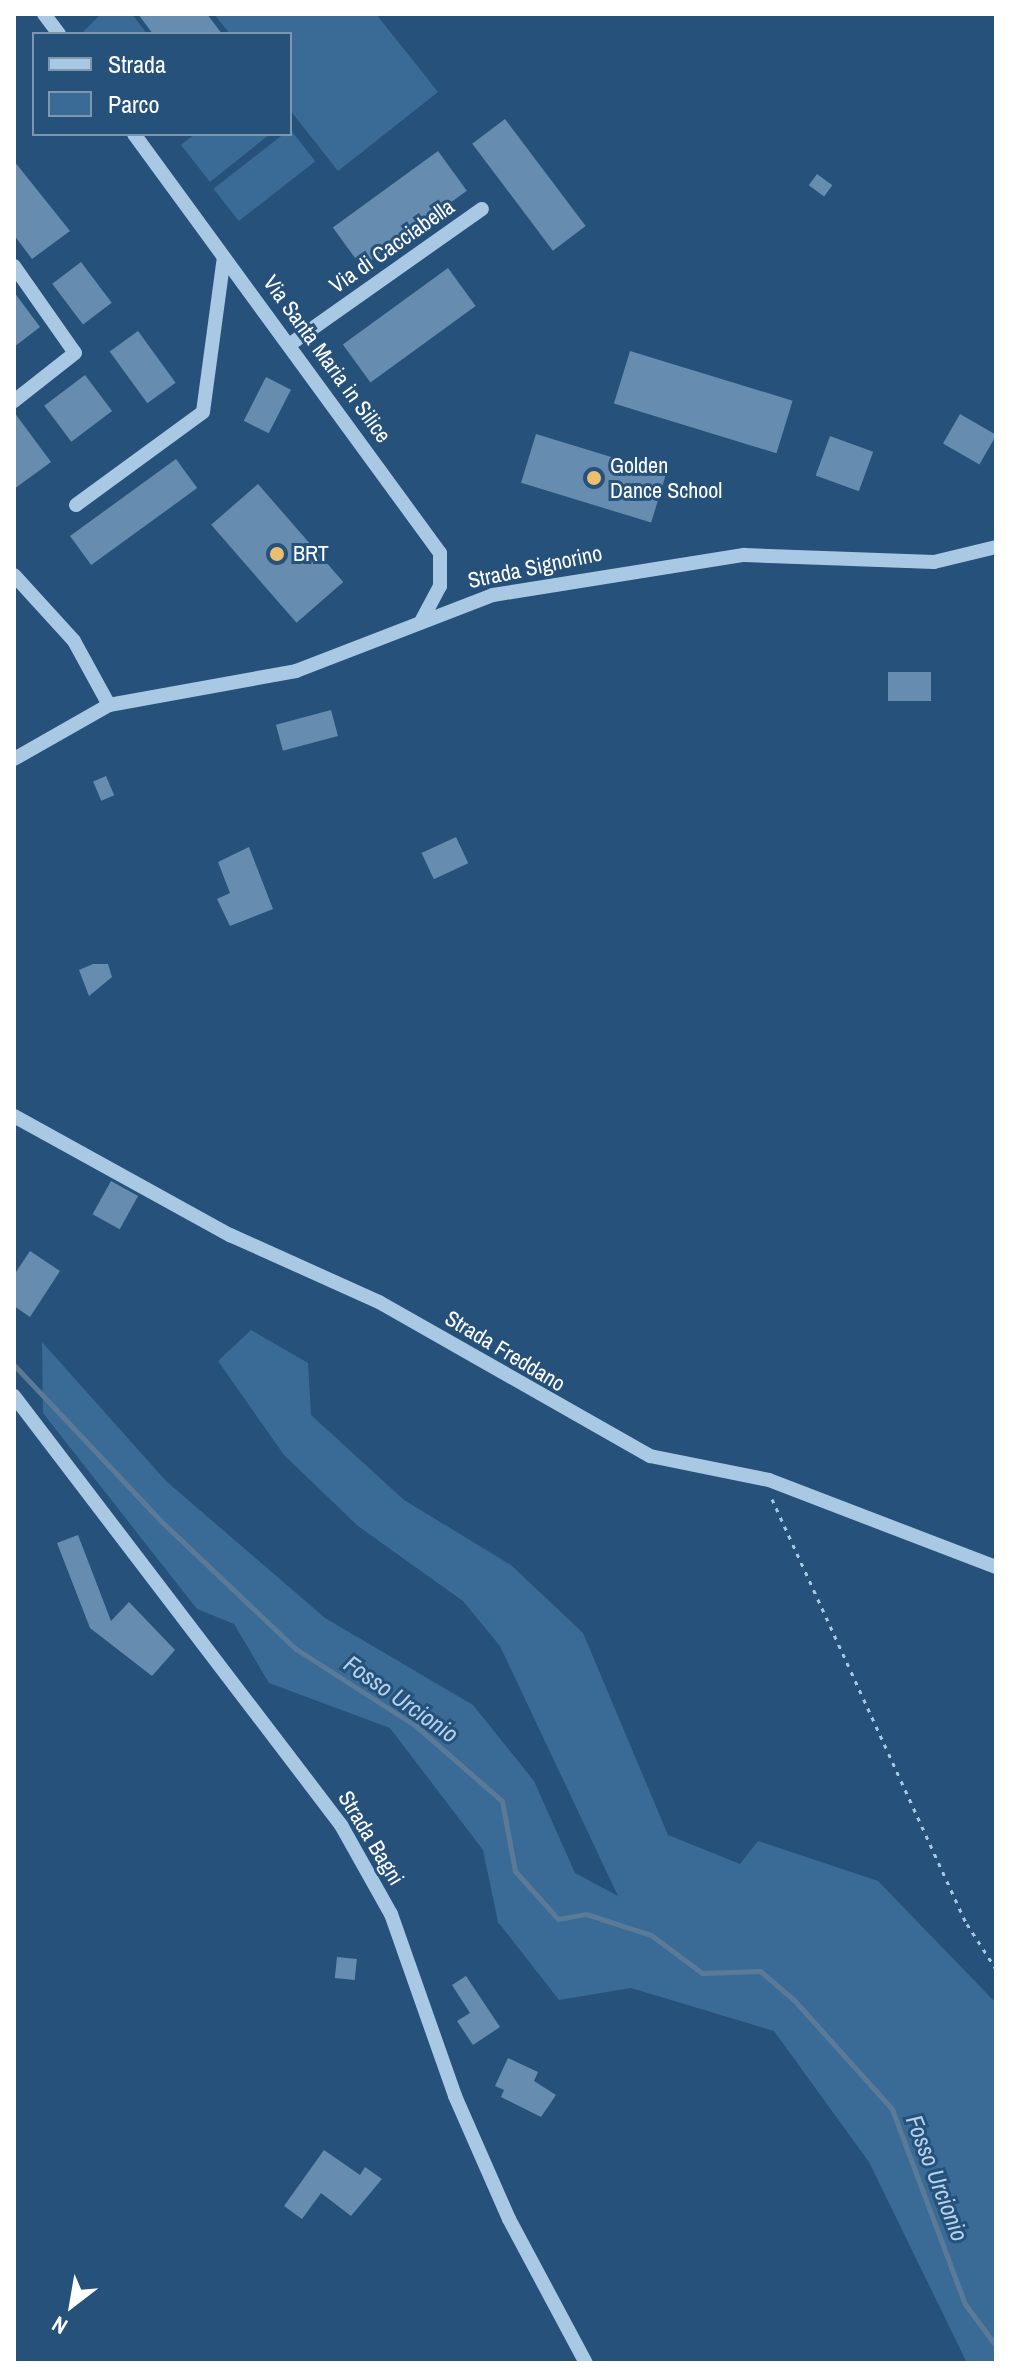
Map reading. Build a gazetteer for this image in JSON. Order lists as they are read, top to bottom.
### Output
{
  "streets": {
    "street": [
      "Via di Cacciabella",
      "Via Santa Maria in Silice",
      "Strada Signorino",
      "Strada Freddano",
      "Strada Bagni"
    ]
  },
  "crossings": [
    ["Via di Cacciabella", "Via Santa Maria in Silice"],
    ["Via Santa Maria in Silice", "Strada Signorino"]
  ],
  "water": ["Fosso Urcionio"],
  "places": ["Golden Dance School", "BRT"],
  "legend": ["Strada", "Parco"],
  "north": "bottom left"
}
